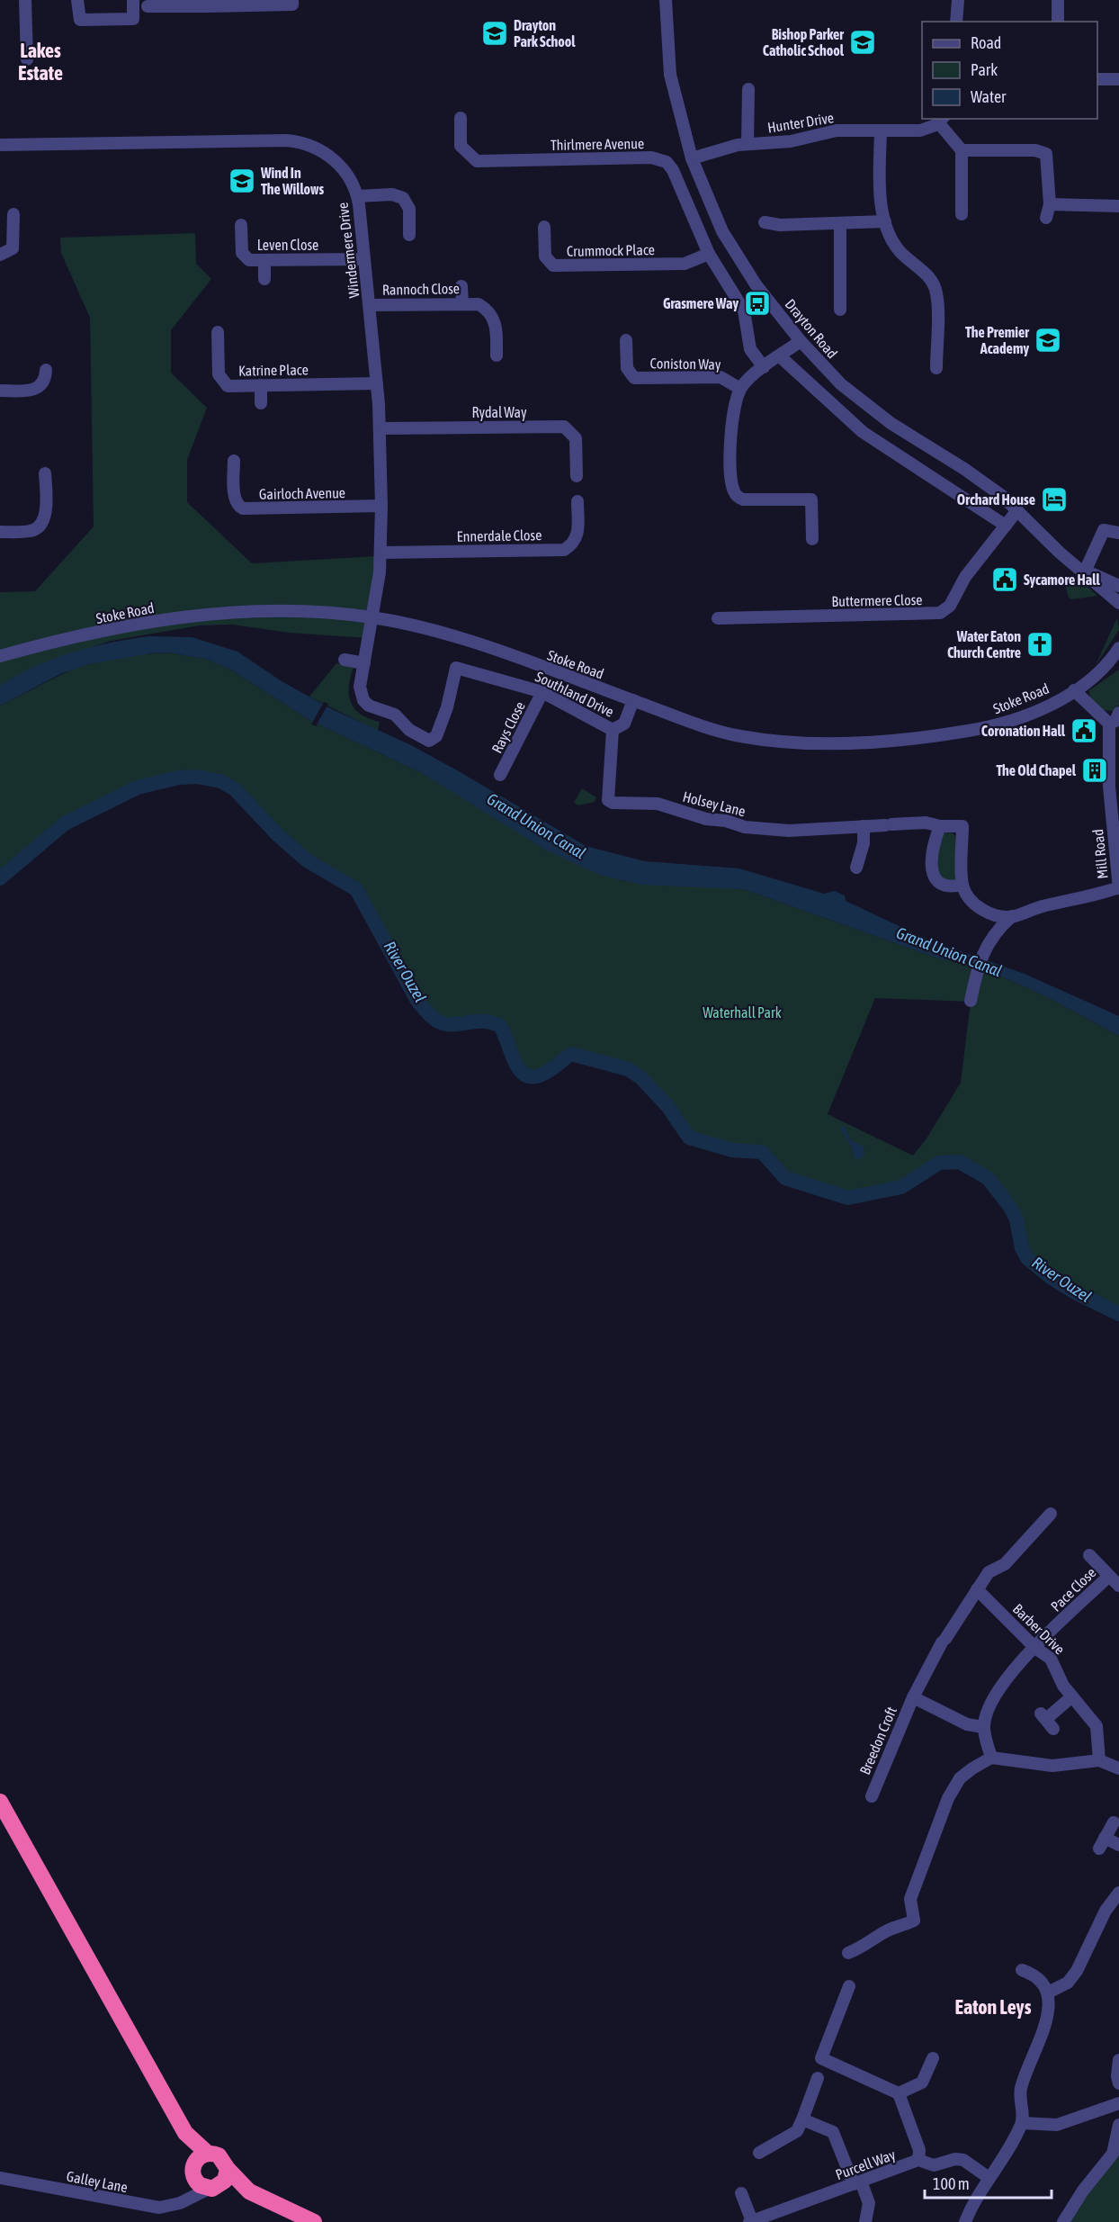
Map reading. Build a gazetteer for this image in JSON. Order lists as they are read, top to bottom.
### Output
{
  "streets": {
    "street": [
      "Hunter Drive",
      "Thirlmere Avenue",
      "Leven Close",
      "Windermere Drive",
      "Crummock Place",
      "Rannoch Close",
      "Drayton Road",
      "Coniston Way",
      "Katrine Place",
      "Rydal Way",
      "Gairloch Avenue",
      "Ennerdale Close",
      "Buttermere Close",
      "Stoke Road",
      "Southland Drive",
      "Rays Close",
      "Holsey Lane",
      "Mill Road",
      "Pace Close",
      "Barber Drive",
      "Breedon Croft",
      "Purcell Way",
      "Galley Lane"
    ]
  },
  "crossings": [
    ["Hunter Drive", "Drayton Road"],
    ["Thirlmere Avenue", "Crummock Place"],
    ["Leven Close", "Windermere Drive"],
    ["Windermere Drive", "Rannoch Close"],
    ["Windermere Drive", "Katrine Place"],
    ["Windermere Drive", "Rydal Way"],
    ["Windermere Drive", "Gairloch Avenue"],
    ["Windermere Drive", "Ennerdale Close"],
    ["Windermere Drive", "Stoke Road"],
    ["Windermere Drive", "Southland Drive"],
    ["Drayton Road", "Buttermere Close"],
    ["Stoke Road", "Southland Drive"],
    ["Southland Drive", "Rays Close"],
    ["Southland Drive", "Holsey Lane"],
    ["Pace Close", "Barber Drive"],
    ["Pace Close", "Breedon Croft"],
    ["Barber Drive", "Breedon Croft"]
  ],
  "districts": ["Lakes Estate", "Eaton Leys"],
  "water": ["Grand Union Canal", "River Ouzel"],
  "parks": ["Waterhall Park"],
  "places": {
    "school or university": [
      "Drayton Park School",
      "Bishop Parker Catholic School",
      "Wind In The Willows",
      "The Premier Academy"
    ],
    "bus stop": ["Grasmere Way"],
    "hotel": ["Orchard House"],
    "public building": ["Sycamore Hall", "Coronation Hall"],
    "church": ["Water Eaton Church Centre"],
    "building": ["The Old Chapel"]
  },
  "legend": ["Road", "Park", "Water"],
  "scale_bar": "100 m"
}
